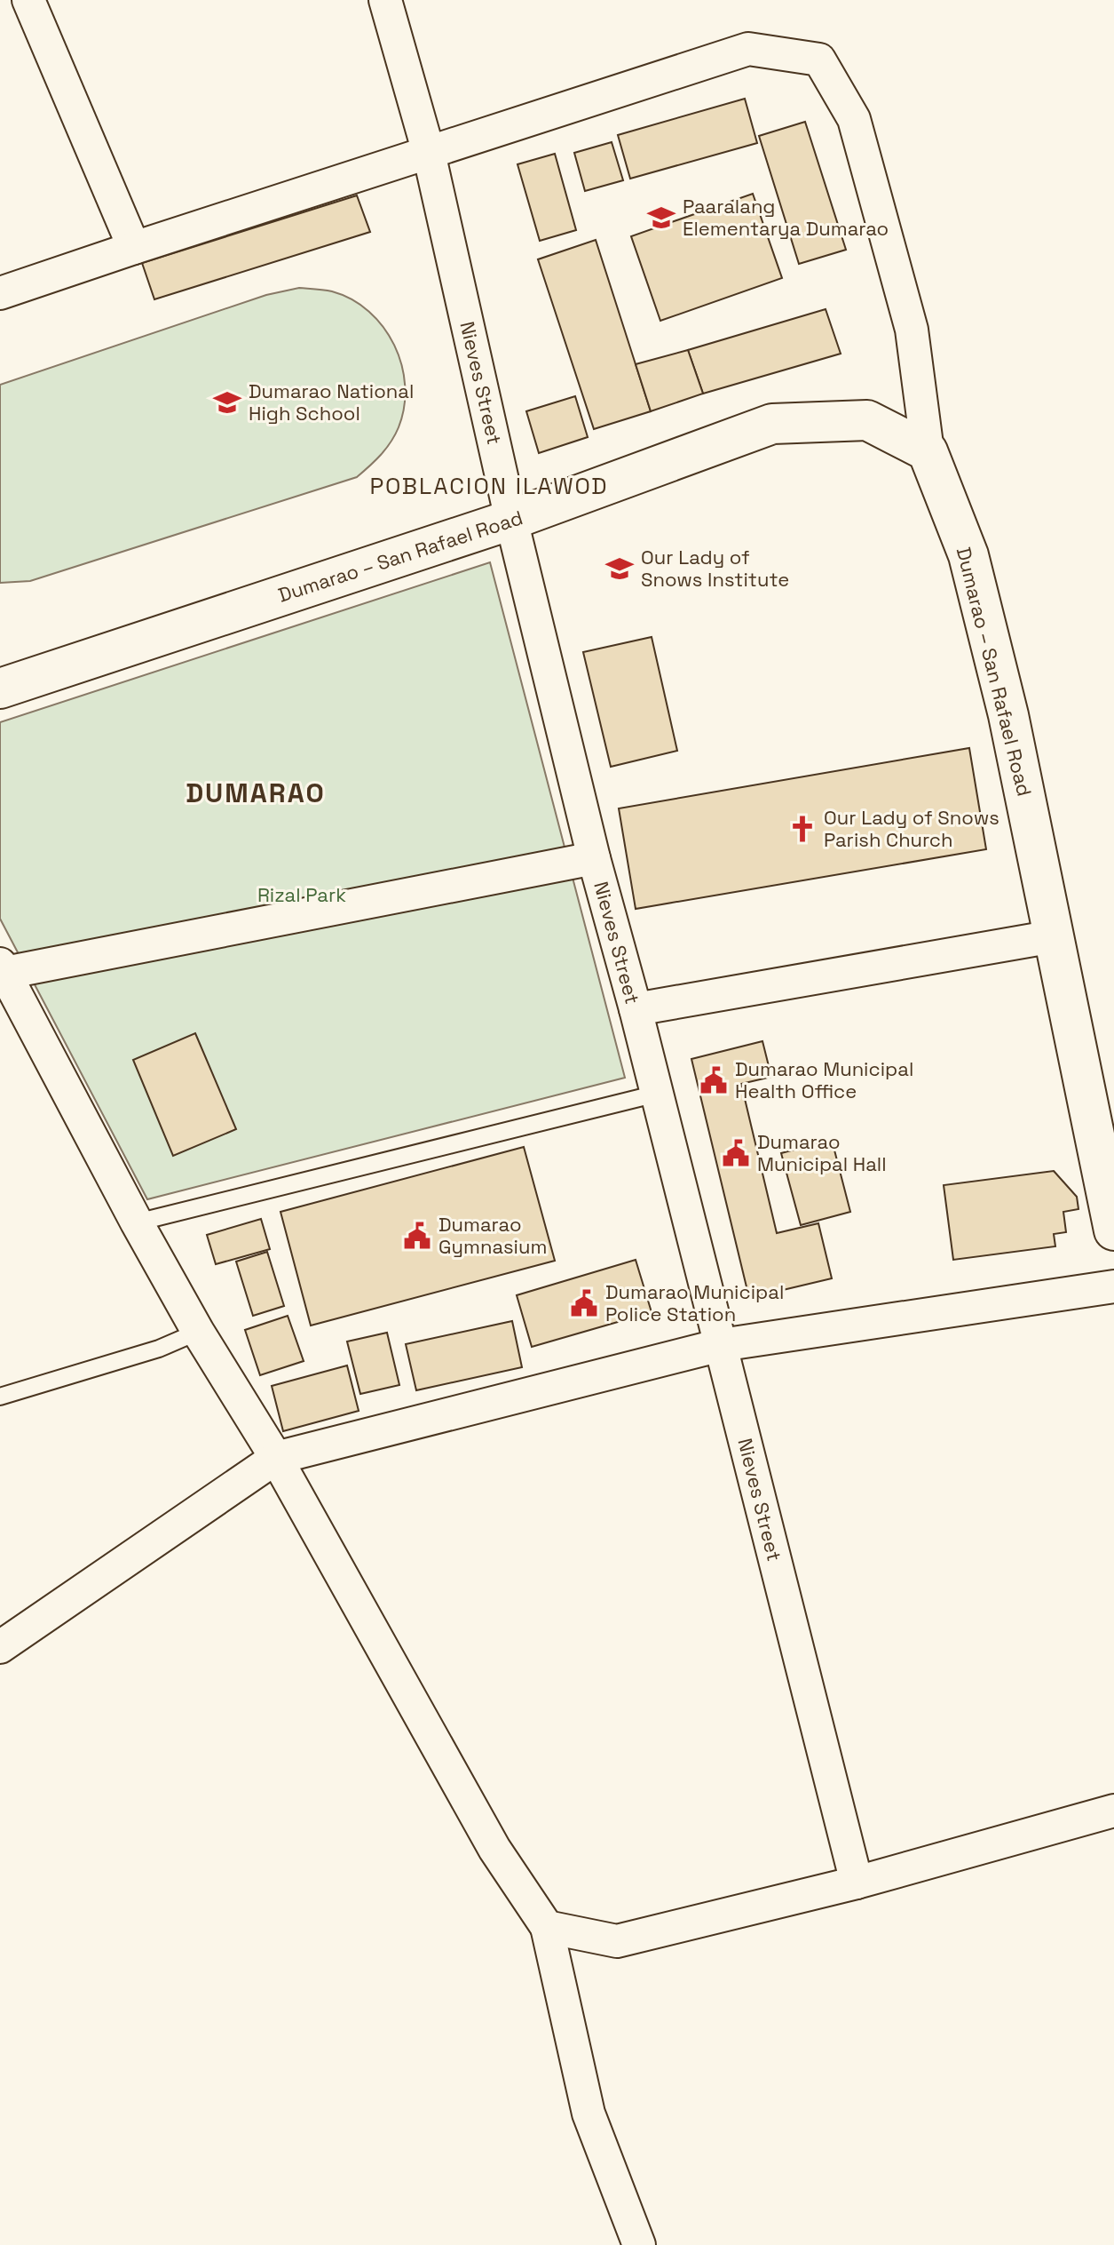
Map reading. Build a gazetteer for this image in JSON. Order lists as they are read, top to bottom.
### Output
{
  "streets": {
    "main road": ["Dumarao – San Rafael Road"],
    "street": ["Nieves Street"]
  },
  "crossings": [
    ["Nieves Street", "Dumarao – San Rafael Road"]
  ],
  "districts": ["POBLACION ILAWOD", "DUMARAO"],
  "parks": ["Rizal Park"],
  "places": {
    "school or university": ["Paaralang Elementarya Dumarao", "Dumarao National High School", "Our Lady of Snows Institute"],
    "church": ["Our Lady of Snows Parish Church"],
    "public building": [
      "Dumarao Municipal Health Office",
      "Dumarao Municipal Hall",
      "Dumarao Gymnasium",
      "Dumarao Municipal Police Station"
    ]
  }
}
